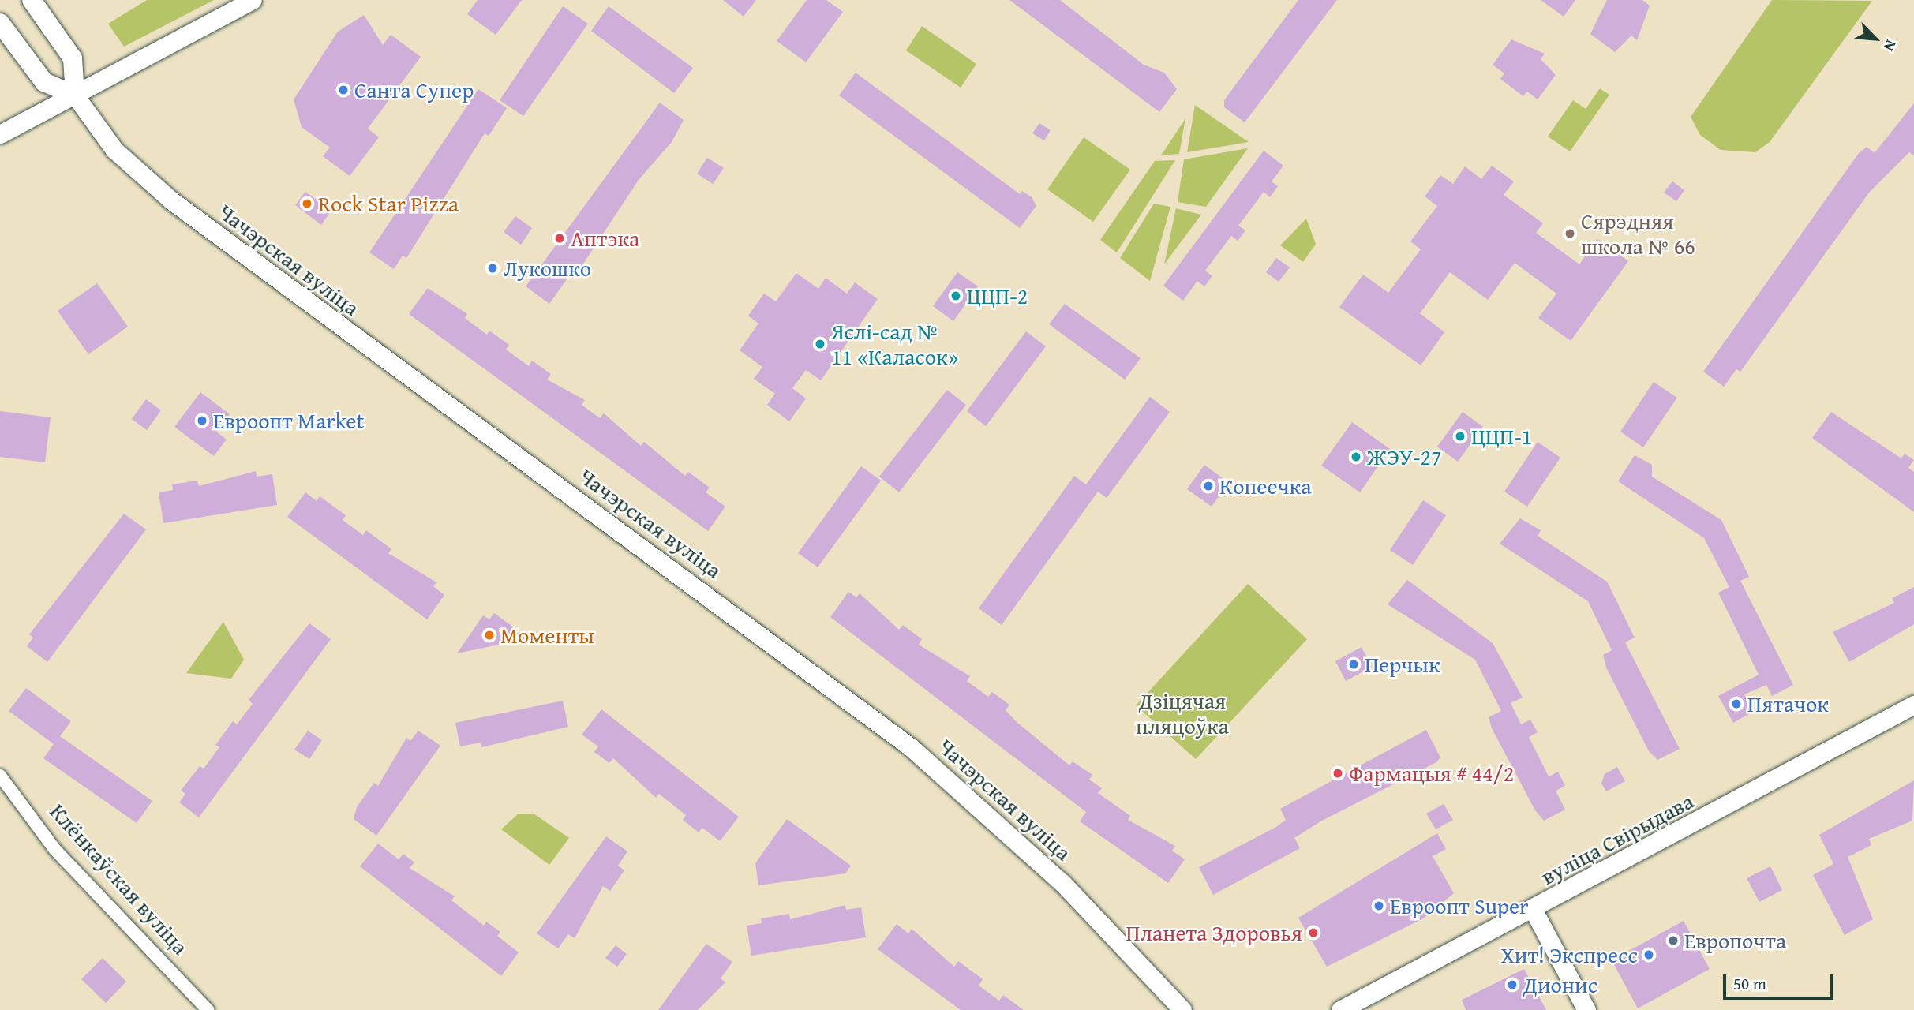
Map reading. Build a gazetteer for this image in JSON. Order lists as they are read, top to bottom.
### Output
{
  "streets": {
    "main road": ["Чачэрская вуліца", "вуліца Свірыдава"],
    "street": ["Клёнкаўская вуліца"]
  },
  "parks": ["Дзіцячая пляцоўка"],
  "places": [
    "Санта Супер",
    "Rock Star Pizza",
    "Сярэдняя школа № 66",
    "Аптэка",
    "Лукошко",
    "ЦЦП-2",
    "Яслі-сад № 11 «Каласок»",
    "Евроопт Market",
    "ЦЦП-1",
    "ЖЭУ-27",
    "Копеечка",
    "Моменты",
    "Перчык",
    "Пятачок",
    "Фармацыя # 44/2",
    "Евроопт Super",
    "Планета Здоровья",
    "Европочта",
    "Хит! Экспресс",
    "Дионис"
  ],
  "scale_bar": "50 m",
  "north": "bottom right"
}
